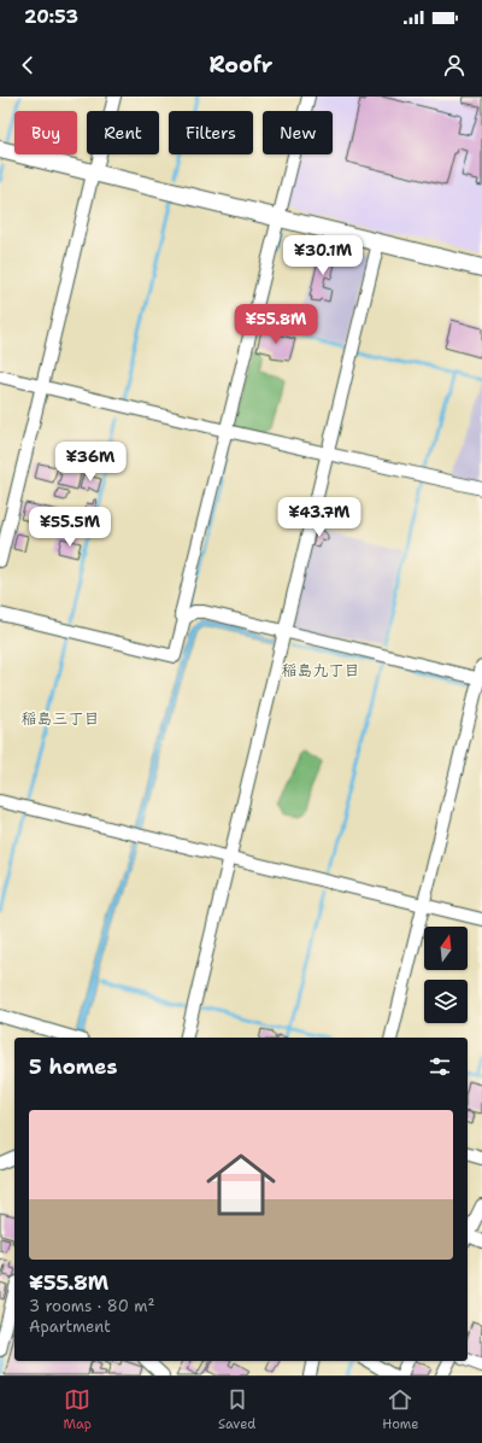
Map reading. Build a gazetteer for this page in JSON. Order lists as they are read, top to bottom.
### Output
{
  "districts": ["稲島九丁目", "稲島三丁目"],
  "north": "top",
  "page": {
    "status": "20:53",
    "header": "Roofr",
    "chip": [
      "Buy",
      "Rent",
      "Filters",
      "New"
    ],
    "price": [
      "¥30.1M",
      "¥55.8M",
      "¥36M",
      "¥43.7M",
      "¥55.5M"
    ],
    "heading": "5 homes",
    "list": [
      {
        "name": "¥55.8M",
        "note": "3 rooms · 80 m² · Apartment"
      }
    ],
    "tabs": ["Map", "Saved", "Home"]
  }
}
